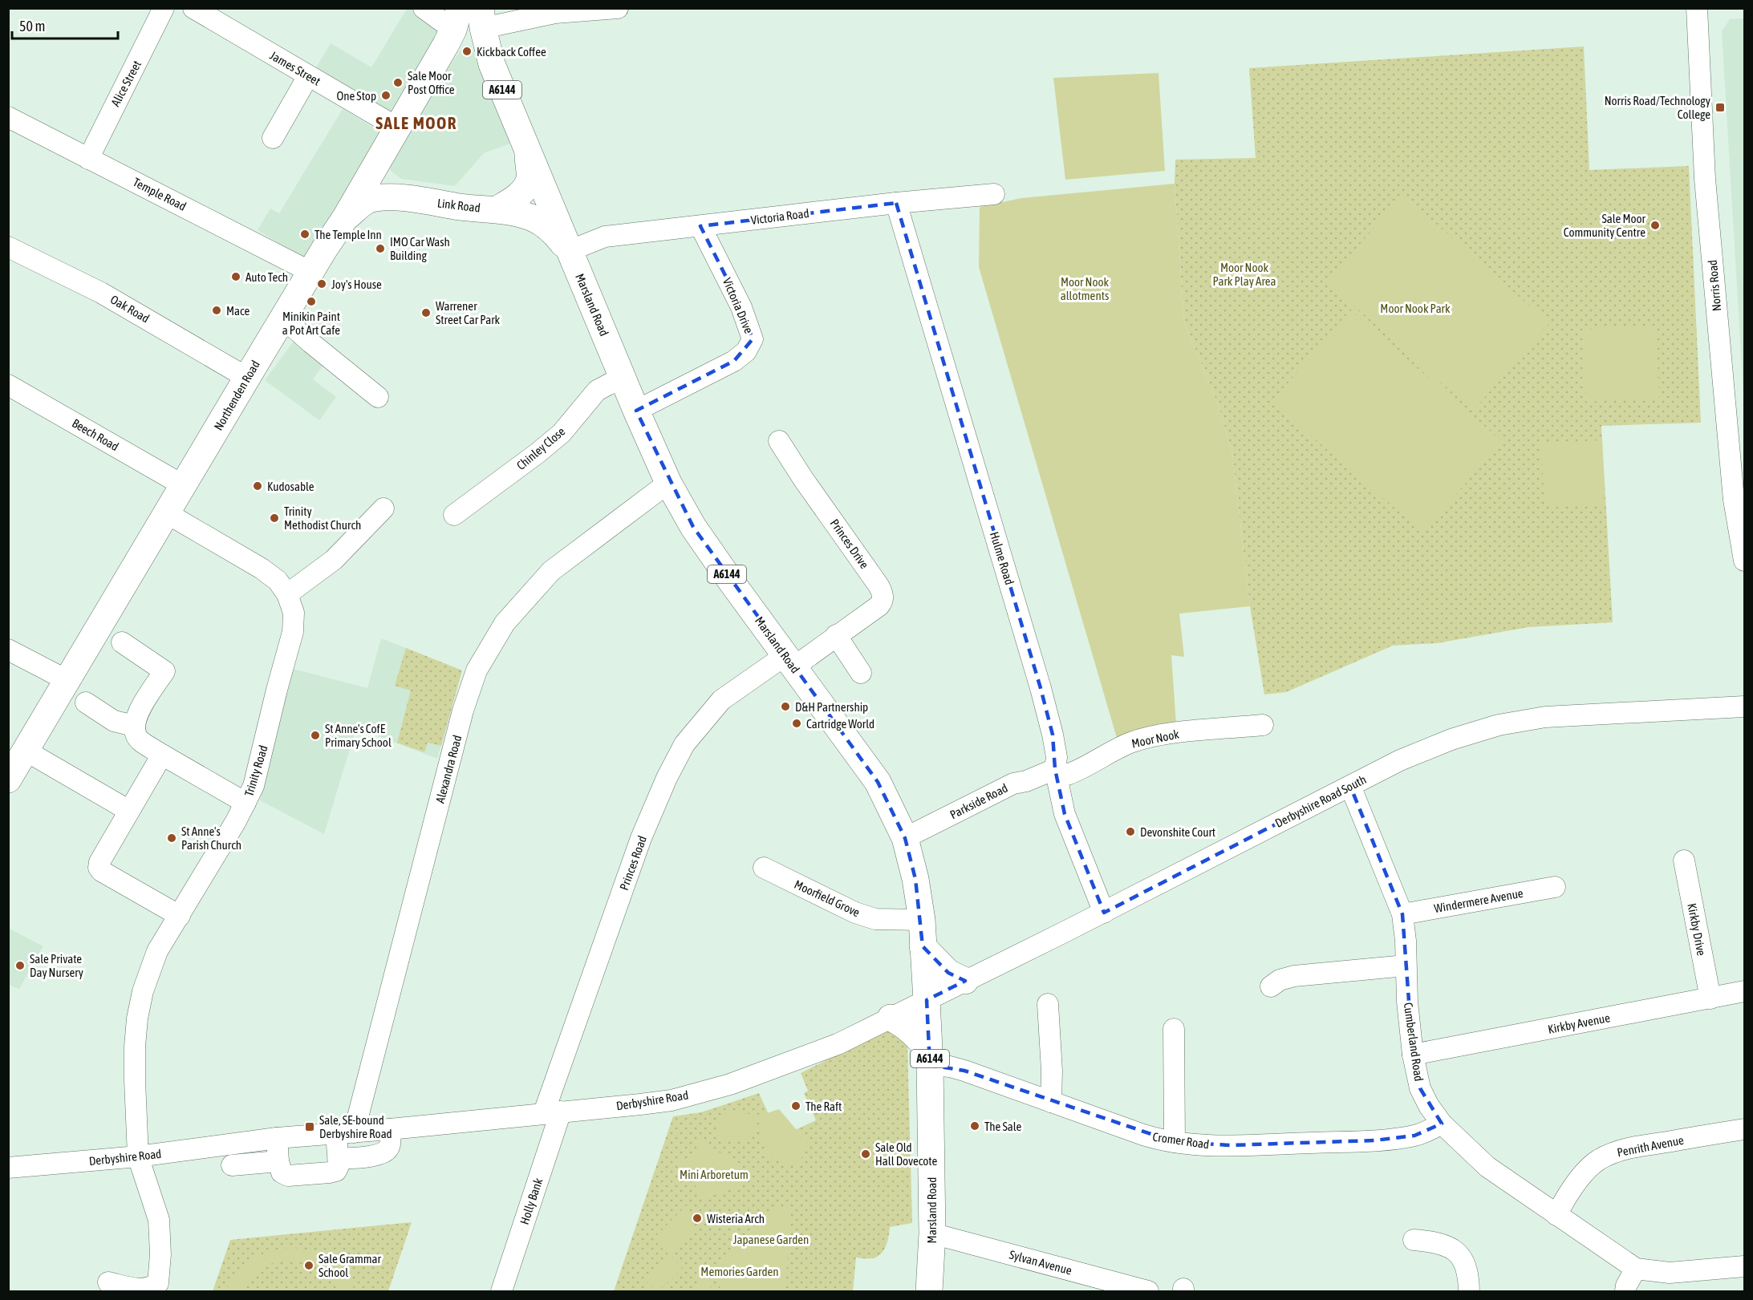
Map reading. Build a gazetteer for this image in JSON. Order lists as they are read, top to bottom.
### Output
{
  "streets": {
    "main road": [
      "A6144",
      "Link Road",
      "Marsland Road",
      "Northenden Road"
    ],
    "street": [
      "James Street",
      "Alice Street",
      "Temple Road",
      "Victoria Road",
      "Norris Road",
      "Victoria Drive",
      "Oak Road",
      "Beech Road",
      "Chinley Close",
      "Princes Drive",
      "Hulme Road",
      "Moor Nook",
      "Alexandra Road",
      "Trinity Road",
      "Parkside Road",
      "Derbyshire Road South",
      "Princes Road",
      "Moorfield Grove",
      "Windermere Avenue",
      "Kirkby Drive",
      "Kirkby Avenue",
      "Cumberland Road",
      "Derbyshire Road",
      "Cromer Road",
      "Penrith Avenue",
      "Holly Bank",
      "Sylvan Avenue"
    ]
  },
  "crossings": [
    ["James Street", "Link Road"],
    ["James Street", "Northenden Road"],
    ["Alice Street", "Temple Road"],
    ["Temple Road", "Northenden Road"],
    ["Link Road", "Victoria Road"],
    ["Link Road", "Marsland Road"],
    ["Link Road", "Northenden Road"],
    ["Victoria Road", "Marsland Road"],
    ["Victoria Road", "Victoria Drive"],
    ["Victoria Road", "Hulme Road"],
    ["Marsland Road", "Victoria Drive"],
    ["Marsland Road", "Chinley Close"],
    ["Marsland Road", "Princes Drive"],
    ["Marsland Road", "Alexandra Road"],
    ["Marsland Road", "Parkside Road"],
    ["Marsland Road", "Derbyshire Road South"],
    ["Marsland Road", "Princes Road"],
    ["Marsland Road", "Moorfield Grove"],
    ["Marsland Road", "Derbyshire Road"],
    ["Marsland Road", "Cromer Road"],
    ["Marsland Road", "Sylvan Avenue"],
    ["Oak Road", "Northenden Road"],
    ["Northenden Road", "Beech Road"],
    ["Northenden Road", "Trinity Road"],
    ["Princes Drive", "Princes Road"],
    ["Hulme Road", "Moor Nook"],
    ["Hulme Road", "Parkside Road"],
    ["Hulme Road", "Derbyshire Road South"],
    ["Moor Nook", "Parkside Road"],
    ["Alexandra Road", "Derbyshire Road"],
    ["Trinity Road", "Derbyshire Road"],
    ["Derbyshire Road South", "Cumberland Road"],
    ["Derbyshire Road South", "Derbyshire Road"],
    ["Princes Road", "Derbyshire Road"],
    ["Princes Road", "Holly Bank"],
    ["Windermere Avenue", "Cumberland Road"],
    ["Kirkby Drive", "Kirkby Avenue"],
    ["Kirkby Avenue", "Cumberland Road"],
    ["Cumberland Road", "Cromer Road"],
    ["Cumberland Road", "Penrith Avenue"],
    ["Derbyshire Road", "Holly Bank"]
  ],
  "districts": ["SALE MOOR"],
  "parks": [
    "Moor Nook Park Play Area",
    "Moor Nook allotments",
    "Moor Nook Park",
    "Mini Arboretum",
    "Japanese Garden",
    "Memories Garden"
  ],
  "places": {
    "other": [
      "Kickback Coffee",
      "Sale Moor Post Office",
      "One Stop",
      "Sale Moor Community Centre",
      "The Temple Inn",
      "IMO Car Wash Building",
      "Auto Tech",
      "Joy's House",
      "Minikin Paint a Pot Art Cafe",
      "Mace",
      "Warrener Street Car Park",
      "Kudosable",
      "Trinity Methodist Church",
      "D&H Partnership",
      "Cartridge World",
      "St Anne's CofE Primary School",
      "Devonshite Court",
      "St Anne's Parish Church",
      "Sale Private Day Nursery",
      "The Raft",
      "The Sale",
      "Sale Old Hall Dovecote",
      "Wisteria Arch",
      "Sale Grammar School"
    ],
    "transit": ["Norris Road/Technology College", "Sale, SE-bound Derbyshire Road"]
  },
  "scale_bar": "50 m"
}
